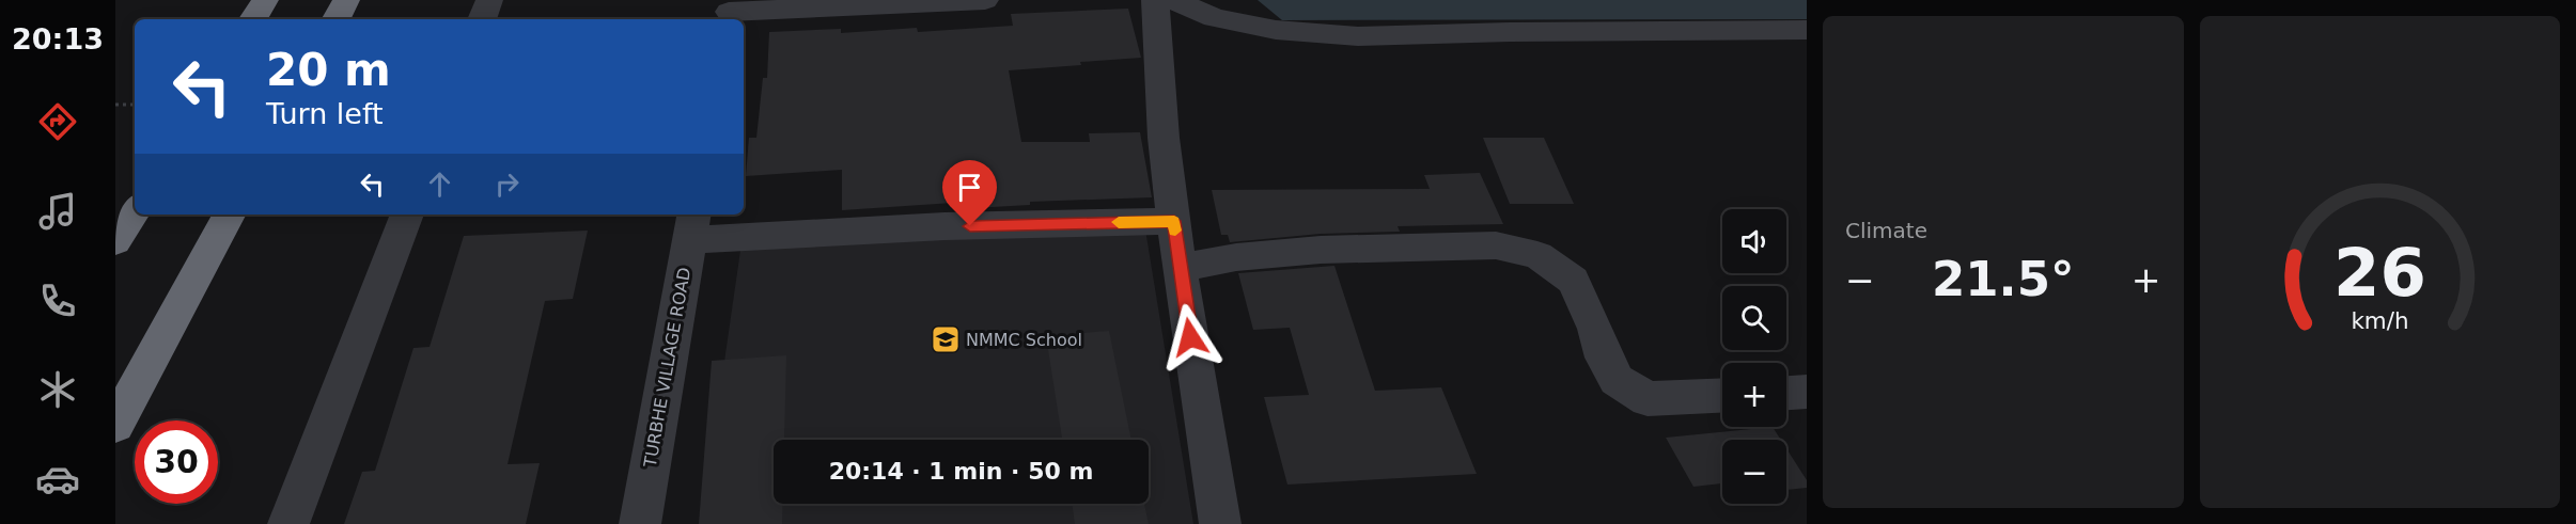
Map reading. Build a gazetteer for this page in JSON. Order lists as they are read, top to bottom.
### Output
{
  "streets": {
    "street": ["TURBHE VILLAGE ROAD"]
  },
  "places": {
    "school or university": ["NMMC School"]
  },
  "page": {
    "tabs": "20:13",
    "tile": "Climate",
    "turn": ["20 m", "Turn left"],
    "map_buttons": ["+", "−"],
    "heat": ["−", "21.5°", "+"],
    "limit": "30",
    "trip": "20:14 · 1 min · 50 m",
    "gauge": ["26", "km/h"]
  }
}
